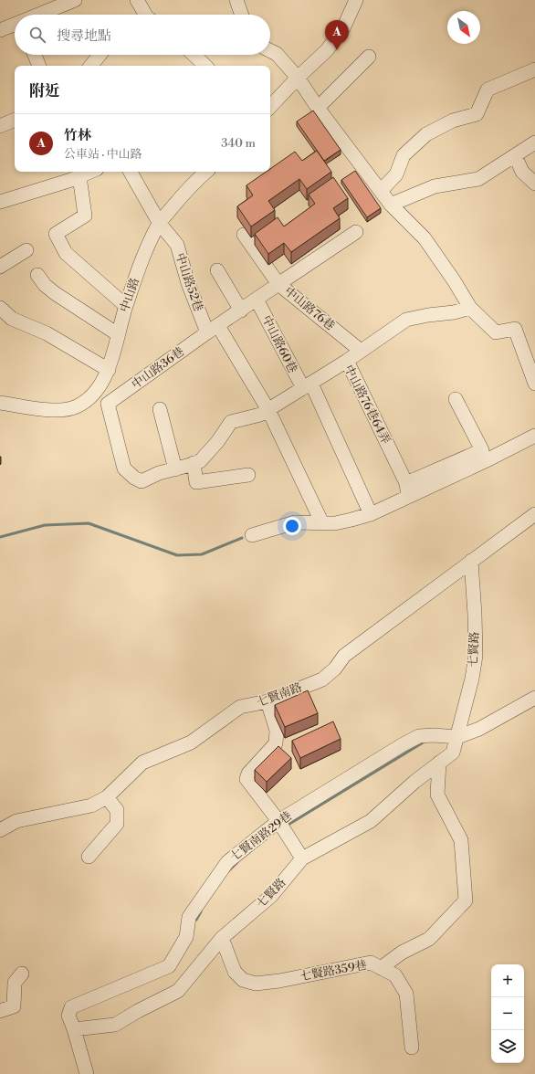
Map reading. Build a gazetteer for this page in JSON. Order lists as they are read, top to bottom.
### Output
{
  "streets": {
    "street": [
      "中山路52巷",
      "中山路",
      "中山路76巷",
      "中山路60巷",
      "中山路36巷",
      "中山路76巷64弄",
      "七賢路",
      "七賢南路",
      "七賢南路29巷",
      "七賢路359巷"
    ]
  },
  "crossings": [
    ["中山路52巷", "中山路"],
    ["中山路52巷", "中山路36巷"],
    ["中山路52巷", "中山路76巷64弄"],
    ["中山路60巷", "中山路76巷64弄"],
    ["七賢路", "七賢南路"],
    ["七賢路", "七賢南路29巷"],
    ["七賢路", "七賢路359巷"]
  ],
  "north": "bottom right",
  "page": {
    "search": "搜尋地點",
    "pins": "A",
    "heading": "附近",
    "list": [
      {
        "mark": "A",
        "name": "竹林",
        "note": "公車站 · 中山路",
        "value": "340 m"
      }
    ],
    "map_buttons": ["+", "−"]
  }
}
